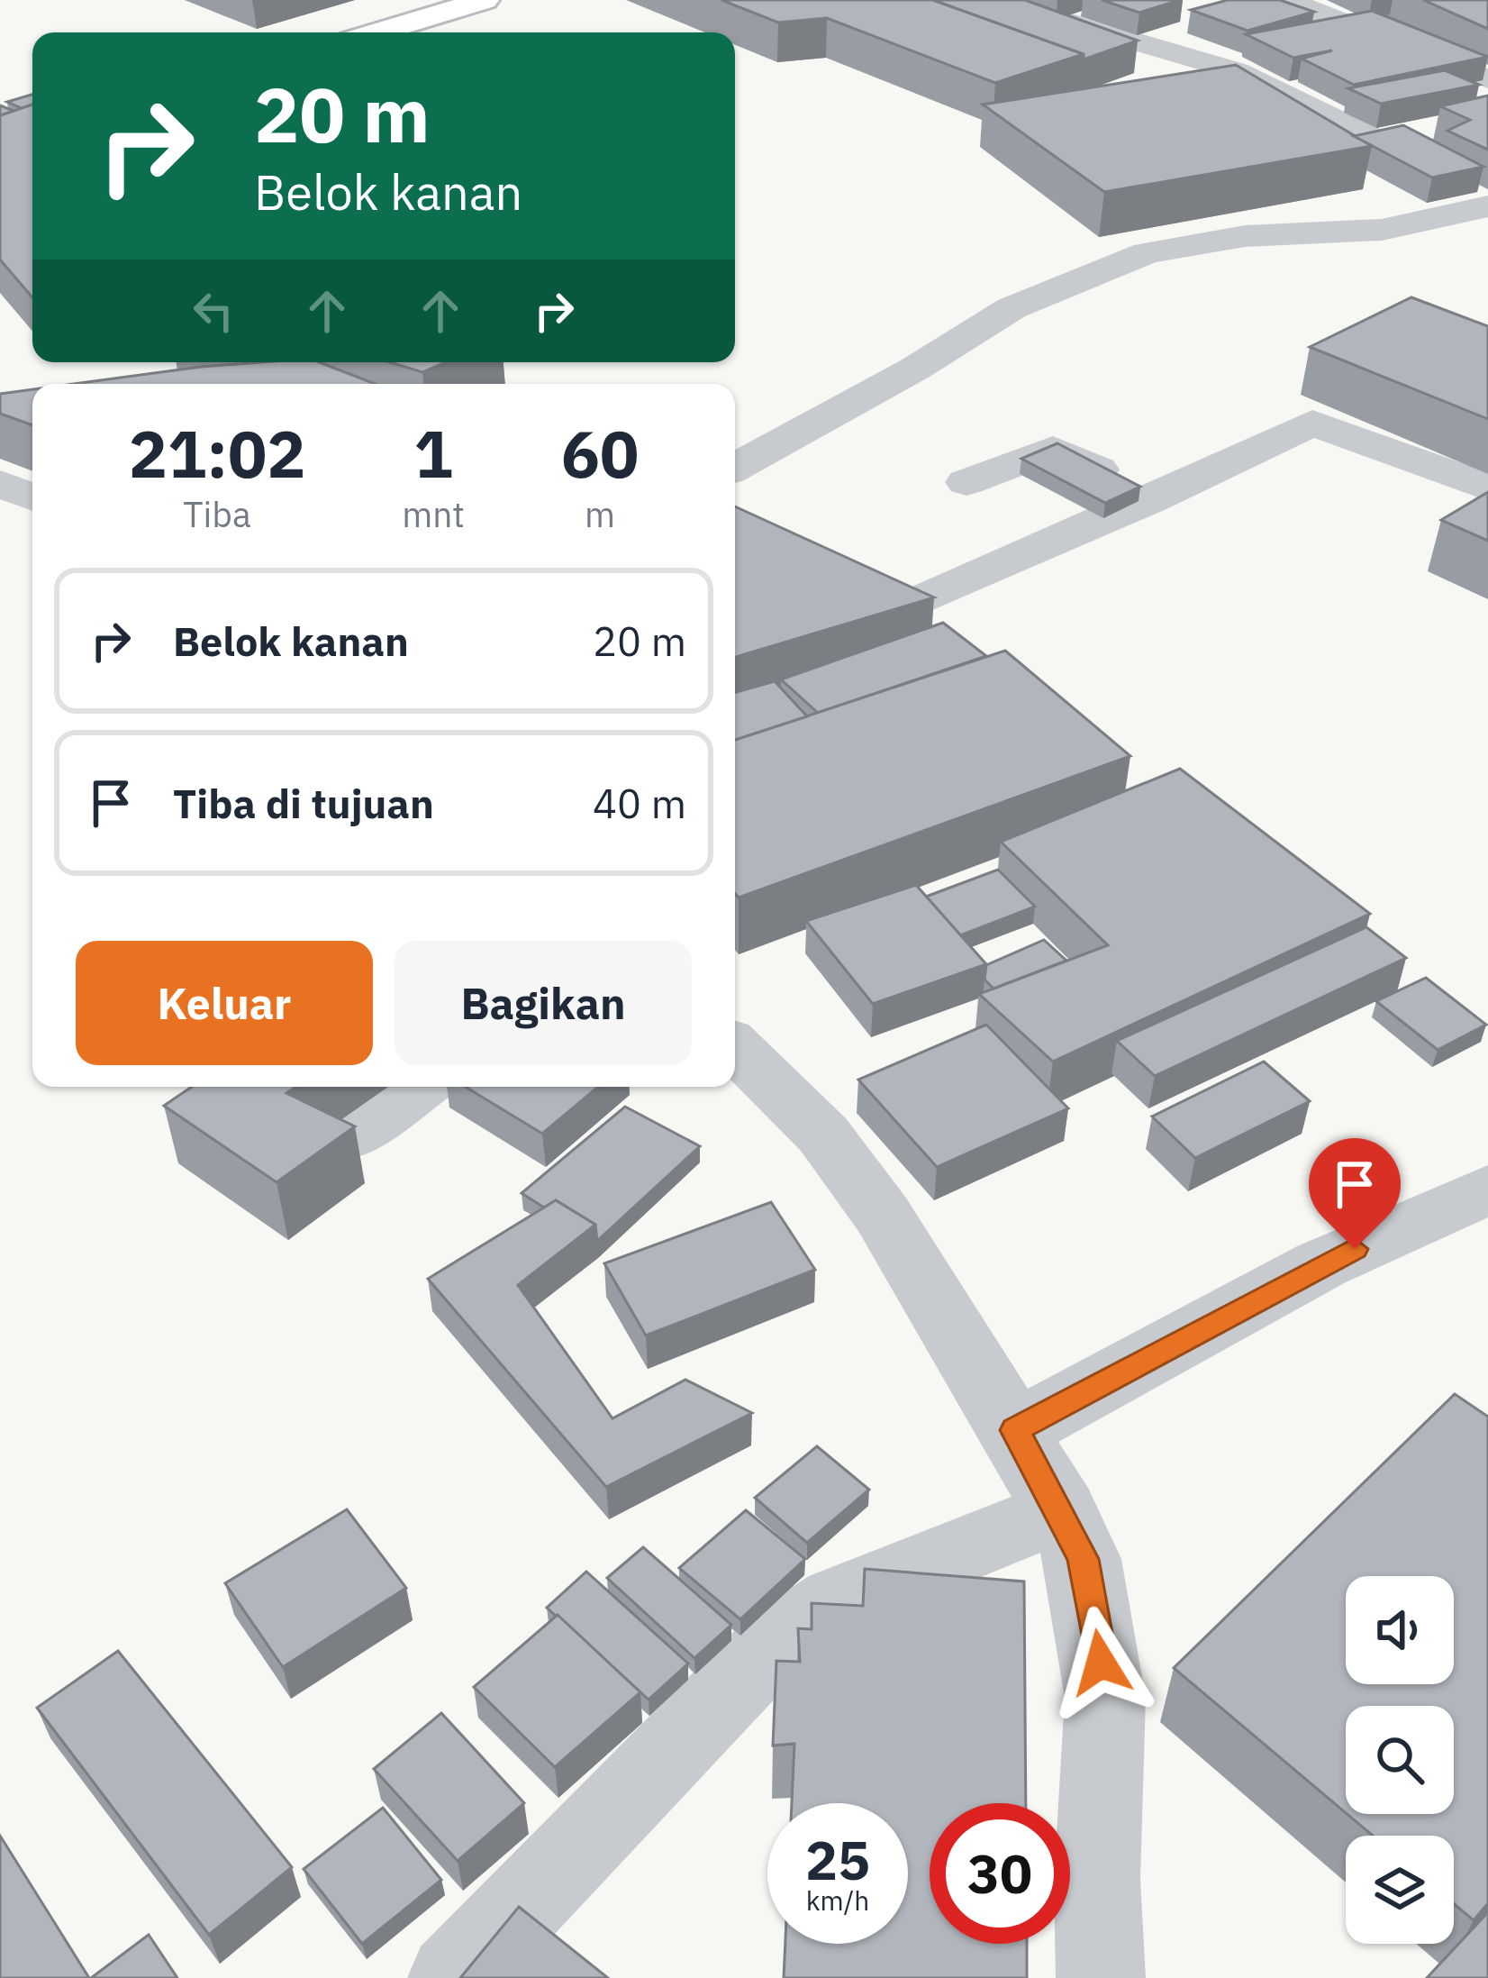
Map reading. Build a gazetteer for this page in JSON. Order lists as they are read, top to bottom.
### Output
{
  "page": {
    "turn": ["20 m", "Belok kanan"],
    "eta": [
      "21:02",
      "Tiba",
      "1",
      "mnt",
      "60",
      "m"
    ],
    "list": [
      {
        "name": "Belok kanan",
        "value": "20 m"
      },
      {
        "name": "Tiba di tujuan",
        "value": "40 m"
      }
    ],
    "buttons": ["Keluar", "Bagikan"],
    "speed": "25 km/h",
    "limit": "30"
  }
}
